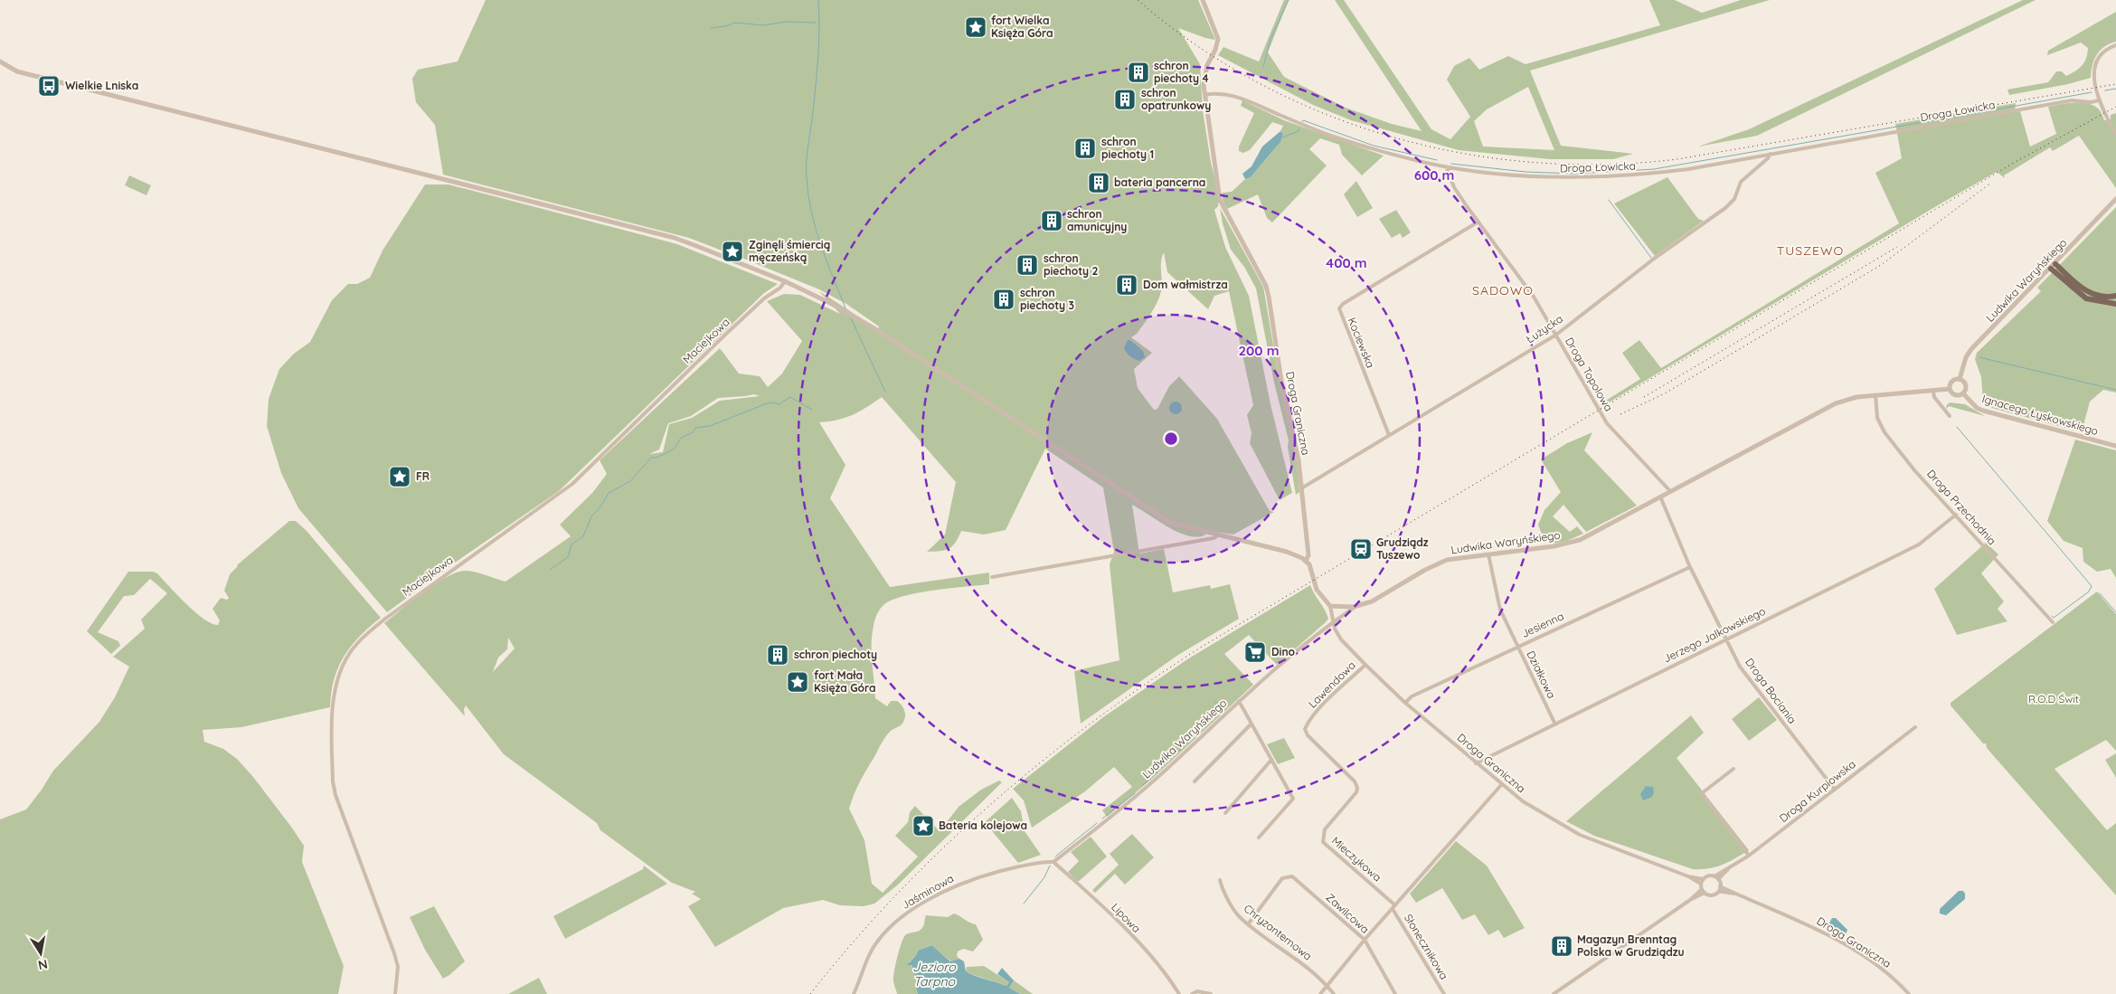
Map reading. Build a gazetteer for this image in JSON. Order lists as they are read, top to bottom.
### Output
{
  "streets": {
    "street": [
      "Droga Łowicka",
      "Ludwika Waryńskiego",
      "Łużycka",
      "Maciejkowa",
      "Kociewska",
      "Droga Topolowa",
      "Droga Graniczna",
      "Ignacego Łyskowskiego",
      "Droga Przechodnia",
      "Jesienna",
      "Jerzego Jalkowskiego",
      "Działkowa",
      "Lawendowa",
      "Droga Bociania",
      "Droga Kurpiowska",
      "Mieczykowa",
      "Jaśminowa",
      "Zawilcowa",
      "Lipowa",
      "Chryzantemowa",
      "Słonecznikowa"
    ]
  },
  "crossings": [
    ["Droga Łowicka", "Łużycka"],
    ["Droga Łowicka", "Droga Topolowa"],
    ["Droga Łowicka", "Droga Graniczna"],
    ["Ludwika Waryńskiego", "Droga Topolowa"],
    ["Ludwika Waryńskiego", "Droga Graniczna"],
    ["Ludwika Waryńskiego", "Ignacego Łyskowskiego"],
    ["Ludwika Waryńskiego", "Droga Przechodnia"],
    ["Ludwika Waryńskiego", "Działkowa"],
    ["Ludwika Waryńskiego", "Droga Bociania"],
    ["Ludwika Waryńskiego", "Jaśminowa"],
    ["Ludwika Waryńskiego", "Lipowa"],
    ["Łużycka", "Kociewska"],
    ["Łużycka", "Droga Topolowa"],
    ["Łużycka", "Droga Graniczna"],
    ["Kociewska", "Droga Topolowa"],
    ["Droga Graniczna", "Jesienna"],
    ["Droga Graniczna", "Jerzego Jalkowskiego"],
    ["Droga Graniczna", "Lawendowa"],
    ["Droga Graniczna", "Droga Kurpiowska"],
    ["Droga Przechodnia", "Jerzego Jalkowskiego"],
    ["Jesienna", "Działkowa"],
    ["Jesienna", "Droga Bociania"],
    ["Jerzego Jalkowskiego", "Działkowa"],
    ["Jerzego Jalkowskiego", "Droga Bociania"],
    ["Lawendowa", "Mieczykowa"],
    ["Droga Bociania", "Droga Kurpiowska"],
    ["Jaśminowa", "Lipowa"],
    ["Zawilcowa", "Chryzantemowa"]
  ],
  "districts": ["TUSZEWO", "SADOWO"],
  "water": ["Jezioro Tarpno"],
  "parks": ["R.O.D Świt"],
  "places": {
    "place": [
      "fort Wielka Księża Góra",
      "Zginęli śmiercią męczeńską",
      "FR",
      "fort Mała Księża Góra",
      "Bateria kolejowa"
    ],
    "building": [
      "schron piechoty 4",
      "schron opatrunkowy",
      "schron piechoty 1",
      "bateria pancerna",
      "schron amunicyjny",
      "schron piechoty 2",
      "Dom wałmistrza",
      "schron piechoty 3",
      "schron piechoty",
      "Magazyn Brenntag Polska w Grudziądzu"
    ],
    "bus stop": ["Wielkie Lniska"],
    "station": ["Grudziądz Tuszewo"],
    "supermarket": ["Dino"]
  },
  "north": "bottom",
  "rings": ["600 m", "400 m", "200 m"]
}
